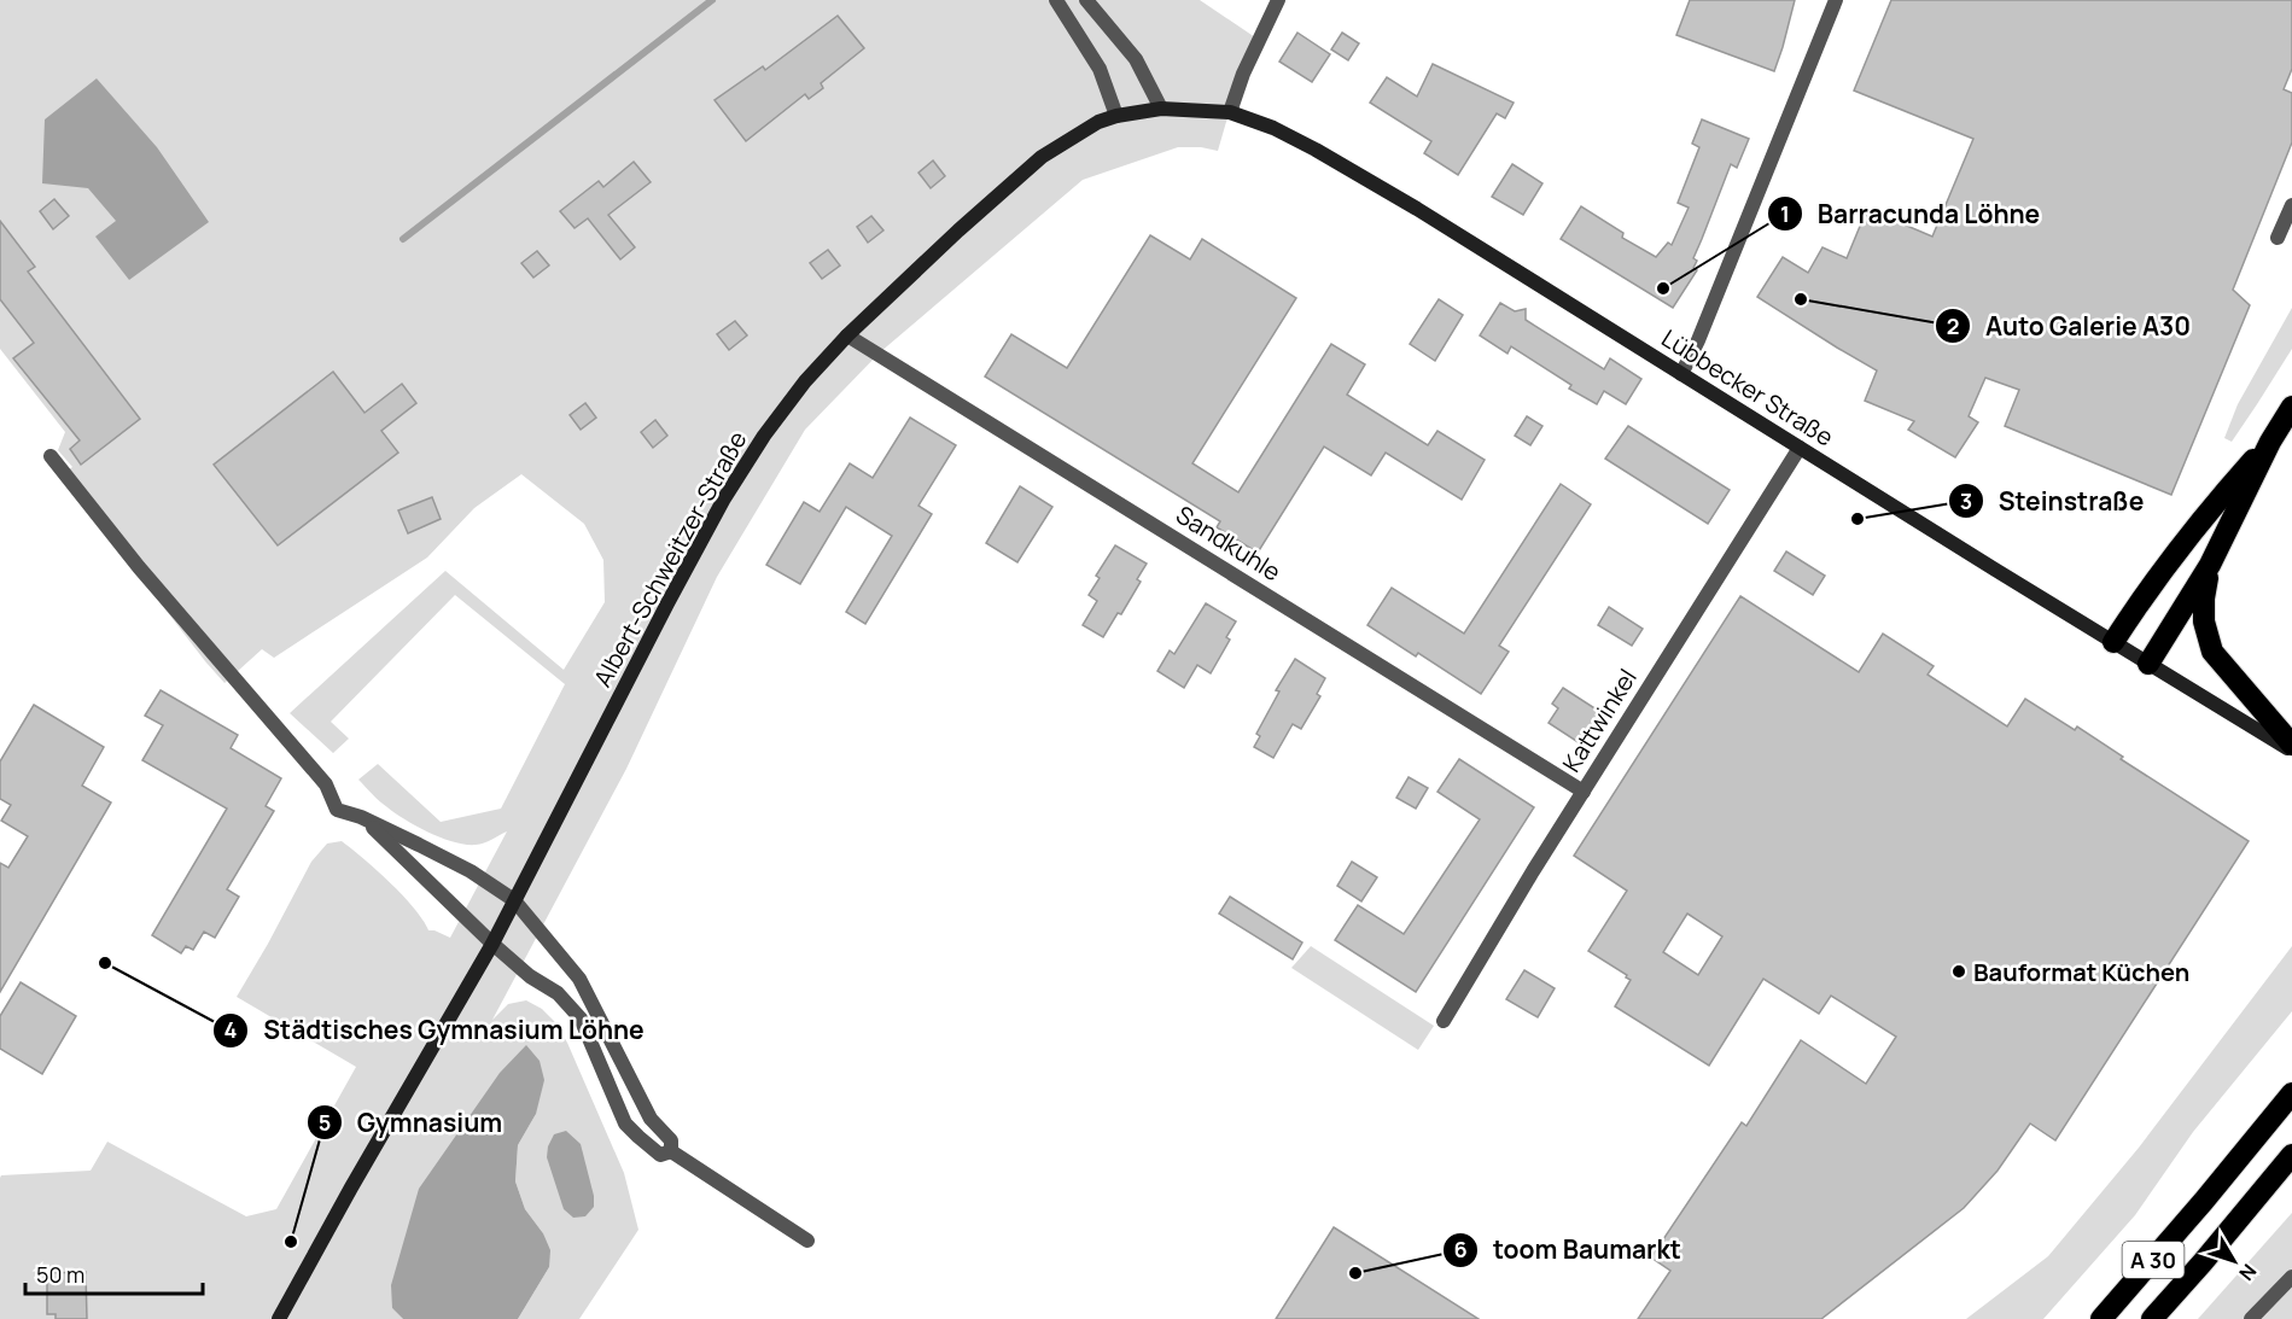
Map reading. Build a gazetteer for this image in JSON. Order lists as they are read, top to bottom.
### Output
{
  "streets": {
    "highway": ["A 30"],
    "main road": ["Lübbecker Straße", "Albert-Schweitzer-Straße"],
    "street": ["Sandkuhle", "Kattwinkel"]
  },
  "crossings": [
    ["Lübbecker Straße", "Albert-Schweitzer-Straße"],
    ["Lübbecker Straße", "Kattwinkel"],
    ["Sandkuhle", "Albert-Schweitzer-Straße"],
    ["Sandkuhle", "Kattwinkel"]
  ],
  "places": [
    "Barracunda Löhne",
    "Auto Galerie A30",
    "Steinstraße",
    "Städtisches Gymnasium Löhne",
    "Bauformat Küchen",
    "Gymnasium",
    "toom Baumarkt"
  ],
  "scale_bar": "50 m",
  "north": "bottom right"
}
